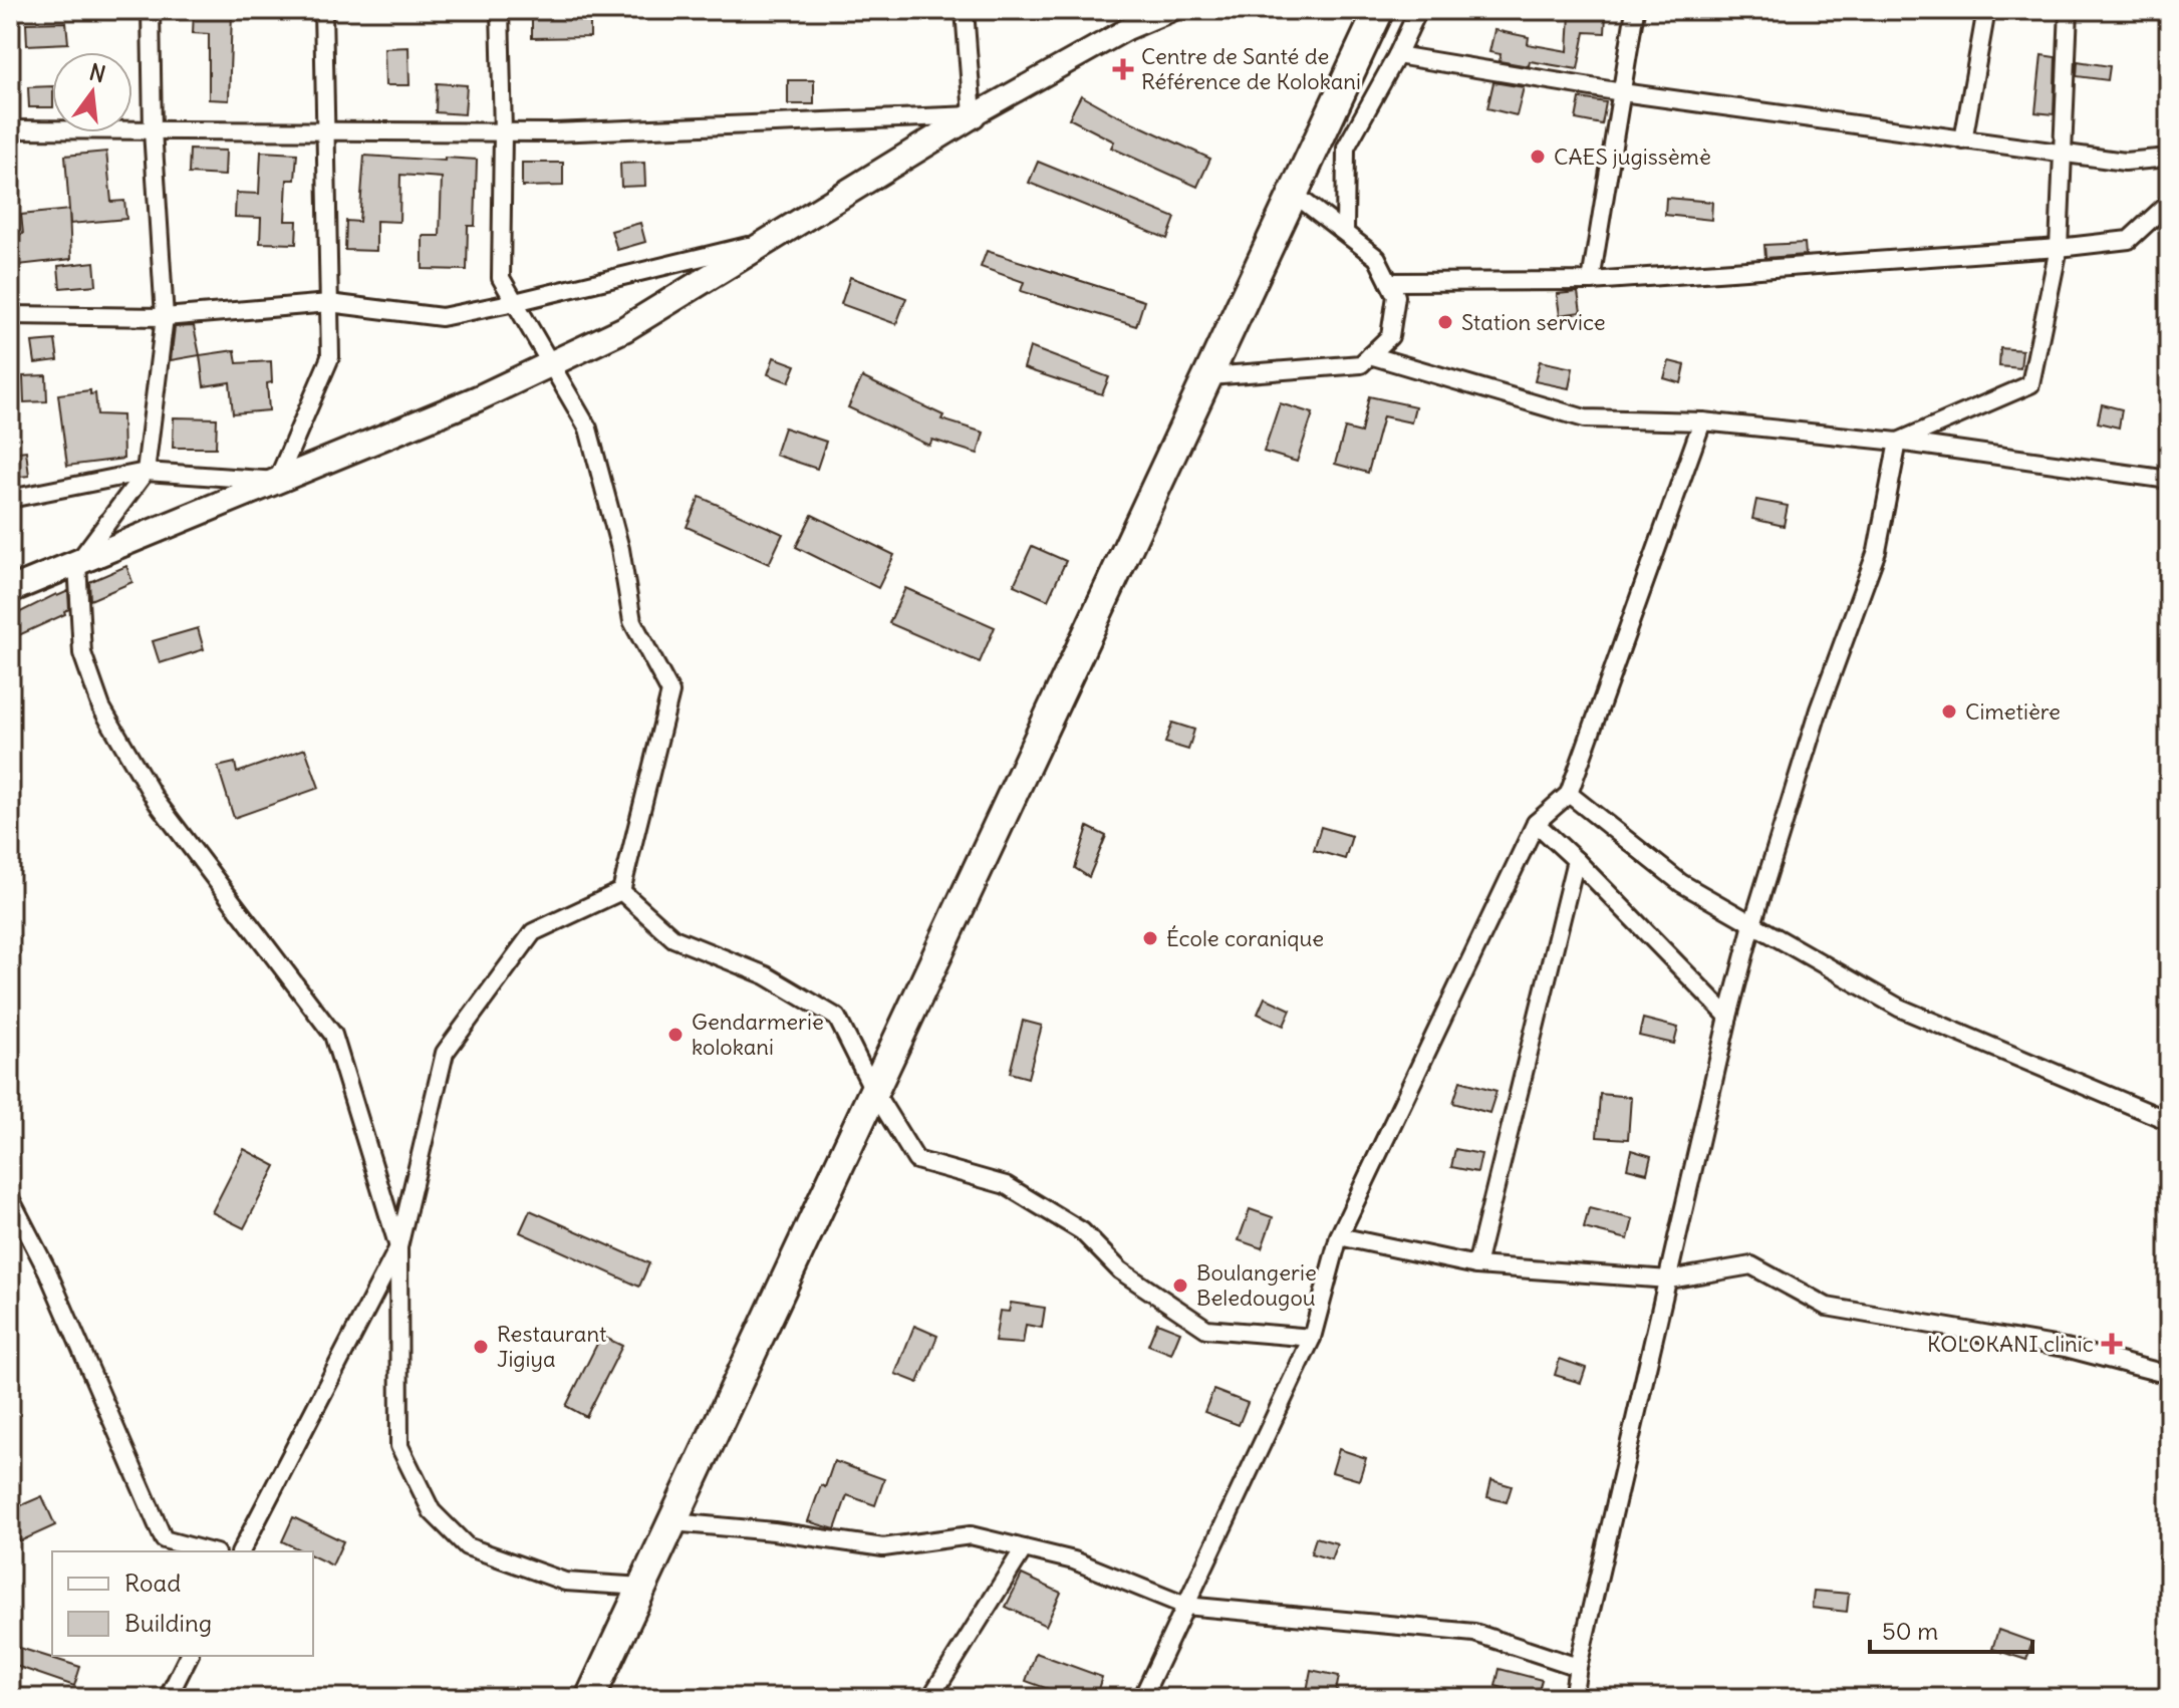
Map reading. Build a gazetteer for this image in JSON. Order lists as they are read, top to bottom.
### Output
{
  "places": {
    "health": ["Centre de Santé de Référence de Kolokani", "KOLOKANI clinic"],
    "other": [
      "CAES jugissèmè",
      "Station service",
      "Cimetière",
      "École coranique",
      "Gendarmerie kolokani",
      "Boulangerie Beledougou",
      "Restaurant Jigiya"
    ]
  },
  "legend": ["Road", "Building"],
  "scale_bar": "50 m",
  "north": "top"
}
